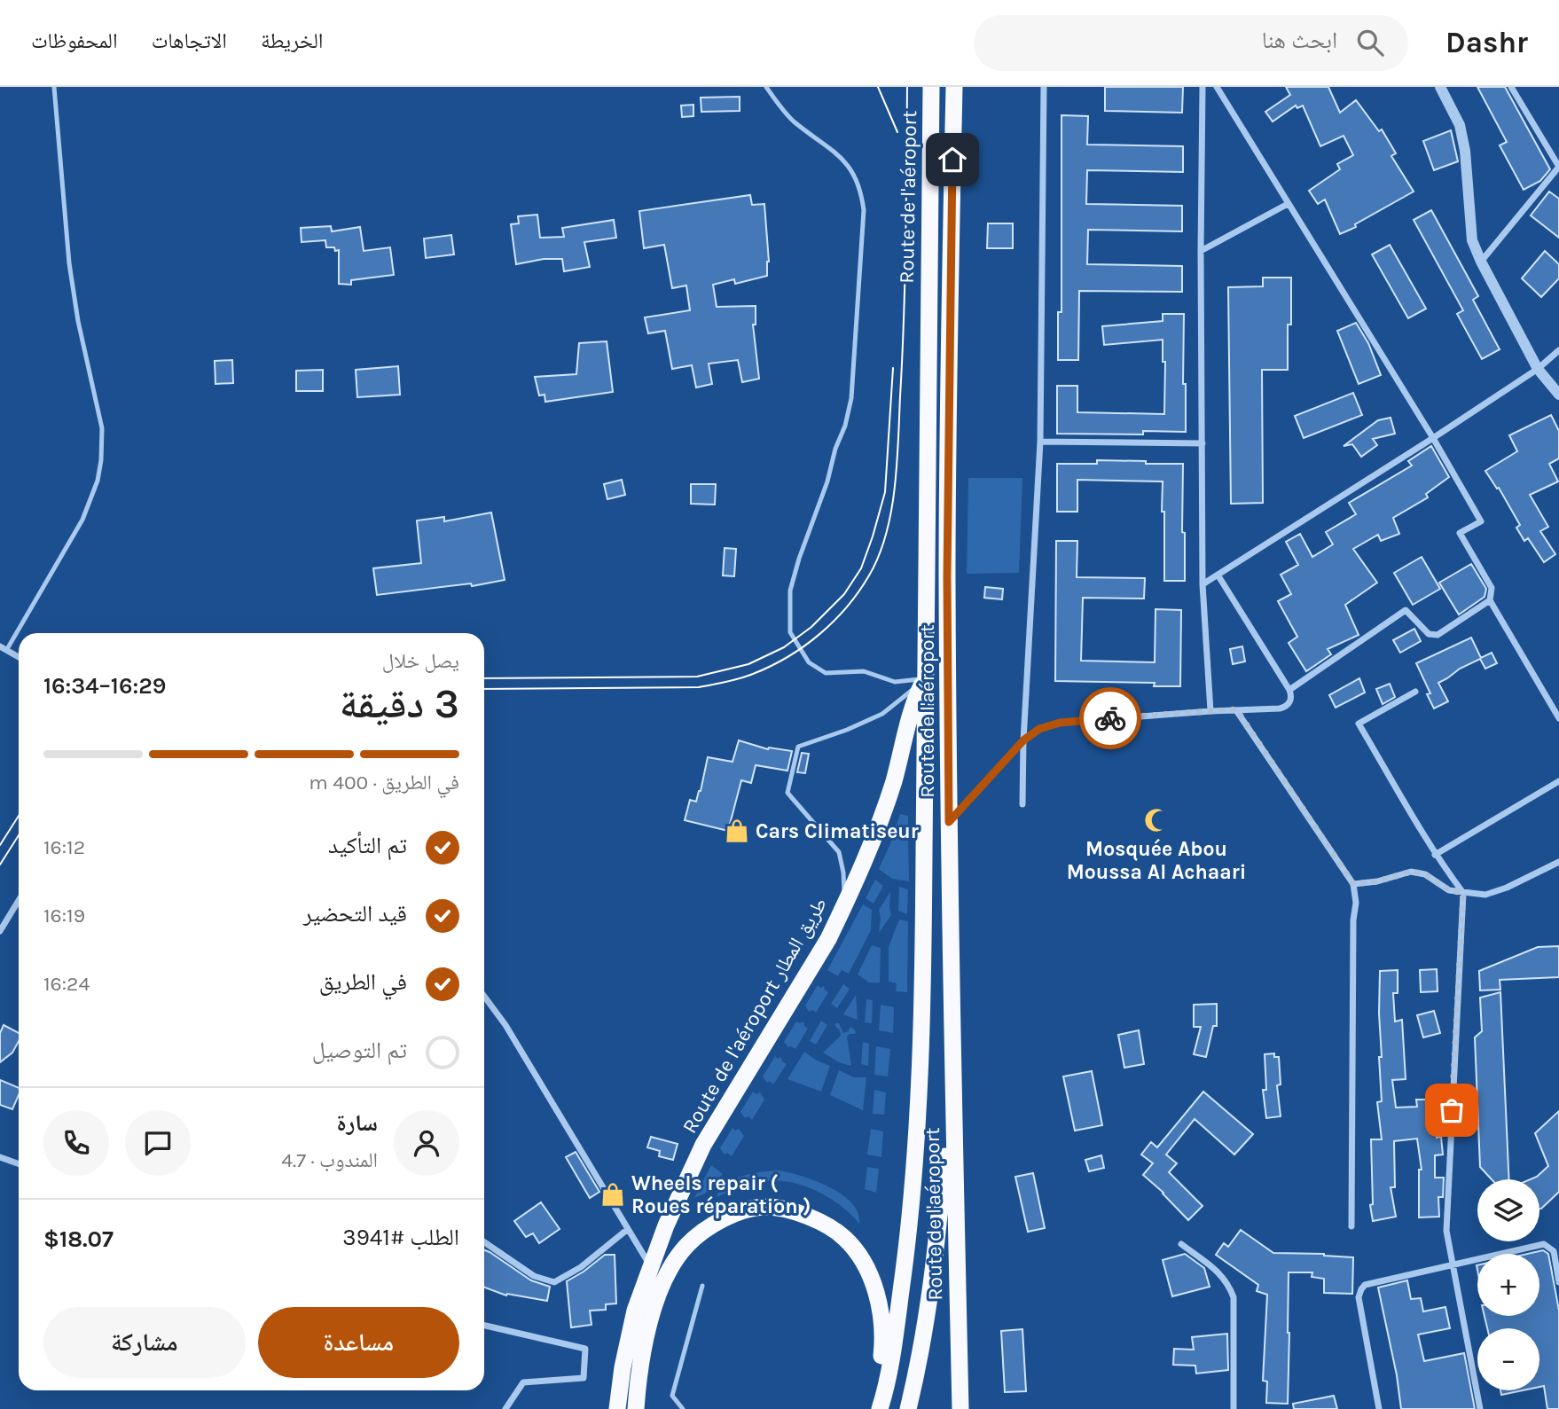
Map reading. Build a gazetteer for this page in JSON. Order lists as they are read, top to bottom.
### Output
{
  "streets": {
    "highway": ["Route de l'aéroport", "Route de l'aéroport طريق المطار"]
  },
  "crossings": [
    ["Route de l'aéroport", "Route de l'aéroport طريق المطار"]
  ],
  "places": {
    "mosque": ["Mosquée Abou Moussa Al Achaari"],
    "shop": ["Cars Climatiseur", "Wheels repair ( Roues réparation )"]
  },
  "page": {
    "header": "Dashr",
    "search": "ابحث هنا",
    "nav": ["الخريطة", "الاتجاهات", "المحفوظات"],
    "heading": ["3 دقيقة", "يصل خلال", "16:29–16:34"],
    "panel": [
      "سارة",
      "المندوب · 4.7",
      "الطلب #3941",
      "$18.07"
    ],
    "bar": "في الطريق · 400 m",
    "list": [
      ["تم التأكيد", "16:12"],
      ["قيد التحضير", "16:19"],
      ["في الطريق", "16:24"],
      "تم التوصيل"
    ],
    "map_buttons": ["+", "−"],
    "buttons": ["مساعدة", "مشاركة"]
  }
}
